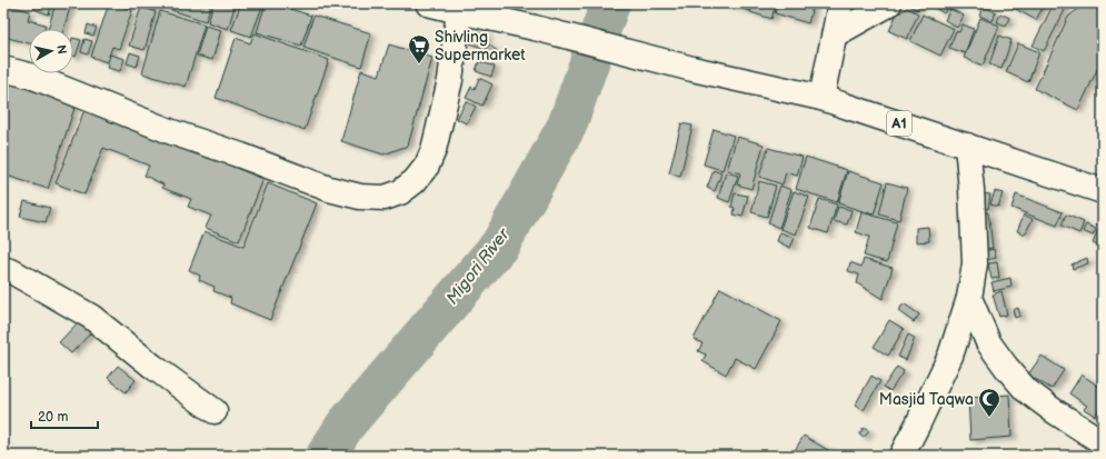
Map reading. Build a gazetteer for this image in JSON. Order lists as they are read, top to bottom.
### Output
{
  "streets": {
    "main road": ["A1"]
  },
  "water": ["Migori River"],
  "places": {
    "supermarket": ["Shivling Supermarket"],
    "mosque": ["Masjid Taqwa"]
  },
  "scale_bar": "20 m",
  "north": "right"
}
